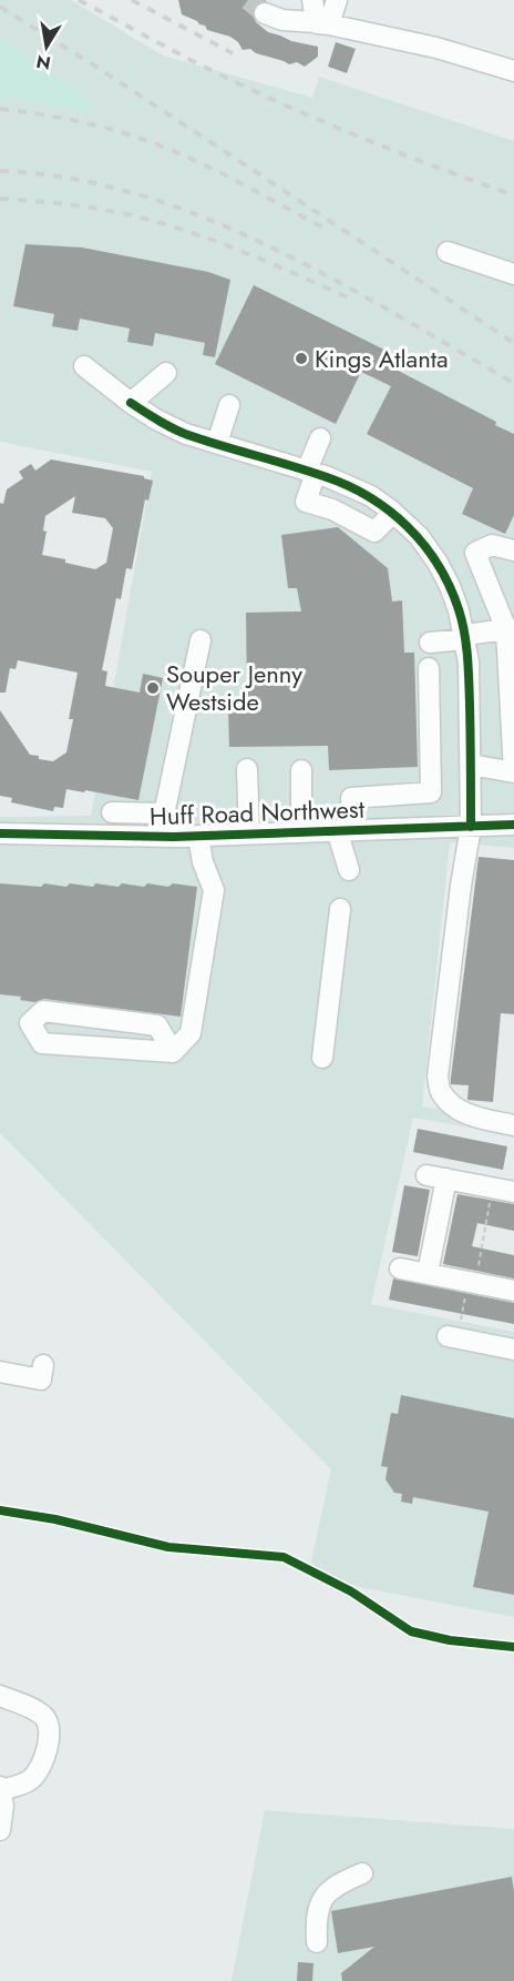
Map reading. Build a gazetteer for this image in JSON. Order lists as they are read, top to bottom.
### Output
{
  "streets": {
    "street": ["Huff Road Northwest"]
  },
  "places": ["Kings Atlanta", "Souper Jenny Westside"],
  "north": "bottom"
}
